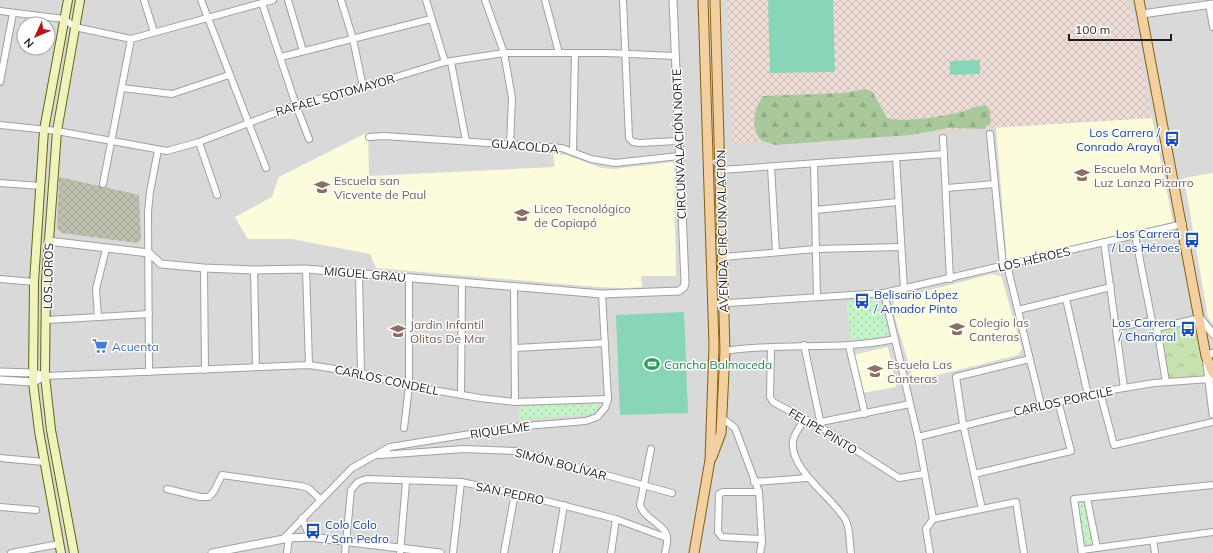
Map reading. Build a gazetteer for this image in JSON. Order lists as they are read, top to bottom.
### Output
{
  "streets": {
    "main road": ["AVENIDA CIRCUNVALACIÓN", "LOS LOROS"],
    "street": [
      "RAFAEL SOTOMAYOR",
      "CIRCUNVALACIÓN NORTE",
      "GUACOLDA",
      "LOS HÉROES",
      "MIGUEL GRAU",
      "CARLOS CONDELL",
      "CARLOS PORCILE",
      "RIQUELME",
      "FELIPE PINTO",
      "SIMÓN BOLÍVAR",
      "SAN PEDRO"
    ]
  },
  "crossings": [
    ["RAFAEL SOTOMAYOR", "CIRCUNVALACIÓN NORTE"],
    ["RAFAEL SOTOMAYOR", "LOS LOROS"],
    ["CIRCUNVALACIÓN NORTE", "GUACOLDA"],
    ["CIRCUNVALACIÓN NORTE", "MIGUEL GRAU"],
    ["AVENIDA CIRCUNVALACIÓN", "LOS HÉROES"],
    ["LOS LOROS", "CARLOS CONDELL"],
    ["CARLOS CONDELL", "RIQUELME"],
    ["RIQUELME", "SIMÓN BOLÍVAR"]
  ],
  "places": {
    "bus stop": [
      "Los Carrera / Conrado Araya",
      "Los Carrera / Los Héroes",
      "Belisario López / Amador Pinto",
      "Los Carrera / Chañaral",
      "Colo Colo / San Pedro"
    ],
    "school or university": [
      "Escuela Maria Luz Lanza Pizarro",
      "Escuela san Vicvente de Paul",
      "Liceo Tecnológico de Copiapó",
      "Colegio las Canteras",
      "Jardin Infantil Olitas De Mar",
      "Escuela Las Canteras"
    ],
    "supermarket": ["Acuenta"],
    "sports": ["Cancha Balmaceda"]
  },
  "scale_bar": "100 m",
  "north": "bottom left"
}
